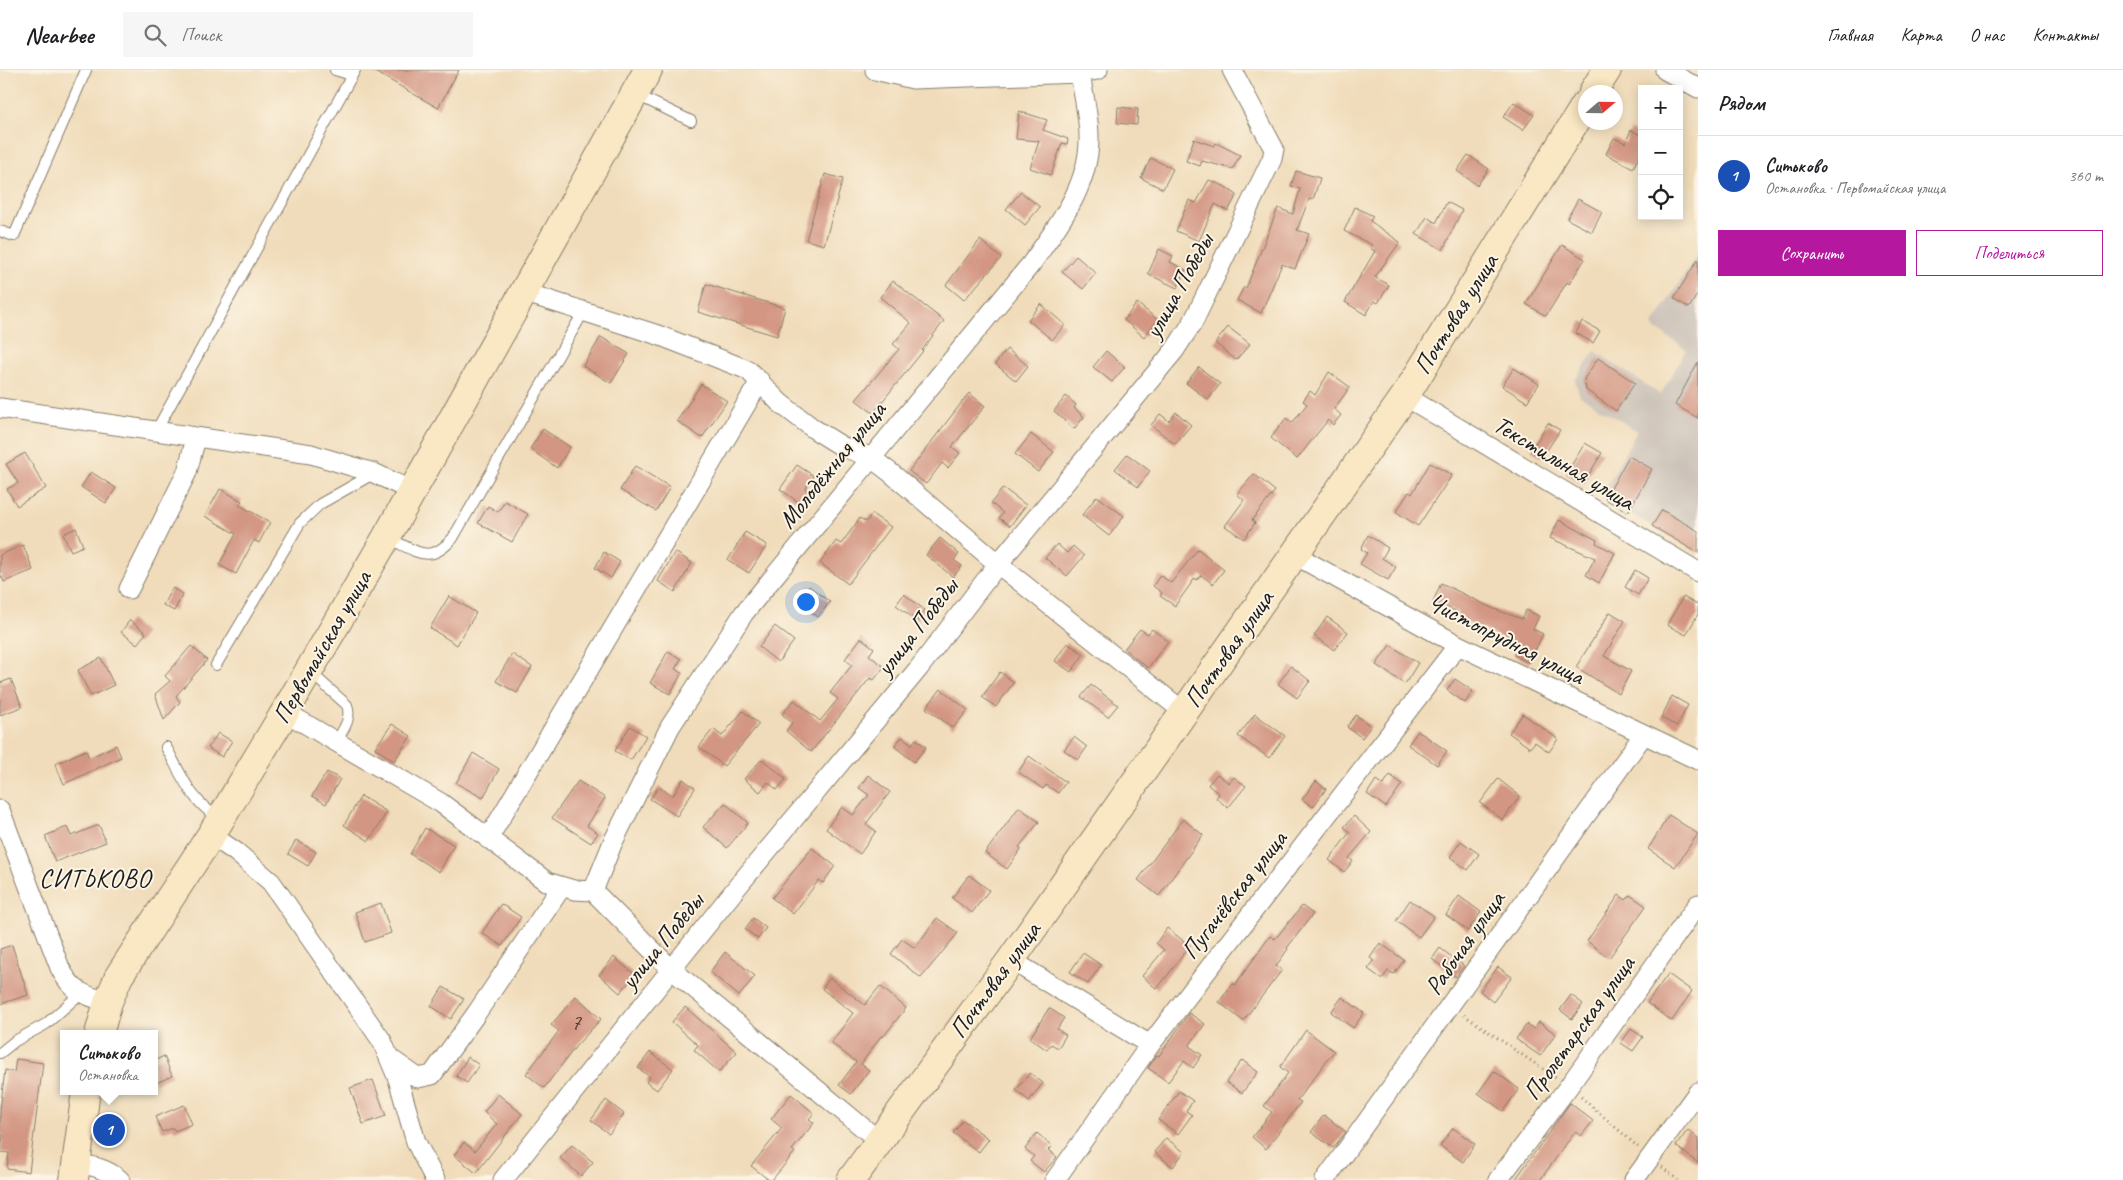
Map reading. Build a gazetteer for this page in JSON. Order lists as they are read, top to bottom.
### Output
{
  "streets": {
    "street": [
      "улица Победы",
      "Почтовая улица",
      "Текстильная улица",
      "Молодёжная улица",
      "Чистопрудная улица",
      "Первомайская улица",
      "Пугачёвская улица",
      "Рабочая улица",
      "Пролетарская улица"
    ]
  },
  "crossings": [
    ["Почтовая улица", "Текстильная улица"],
    ["Почтовая улица", "Чистопрудная улица"],
    ["Чистопрудная улица", "Пугачёвская улица"],
    ["Чистопрудная улица", "Рабочая улица"]
  ],
  "districts": ["СИТЬКОВО"],
  "house_numbers": ["7"],
  "north": "right",
  "page": {
    "header": "Nearbee",
    "search": "Поиск",
    "nav": [
      "Главная",
      "Карта",
      "О нас",
      "Контакты"
    ],
    "heading": "Рядом",
    "map_buttons": ["+", "−"],
    "list": [
      {
        "mark": "1",
        "name": "Ситьково",
        "note": "Остановка · Первомайская улица",
        "value": "360 m"
      }
    ],
    "buttons": ["Сохранить", "Поделиться"],
    "popup": ["Ситьково", "Остановка"],
    "pins": "1"
  }
}
